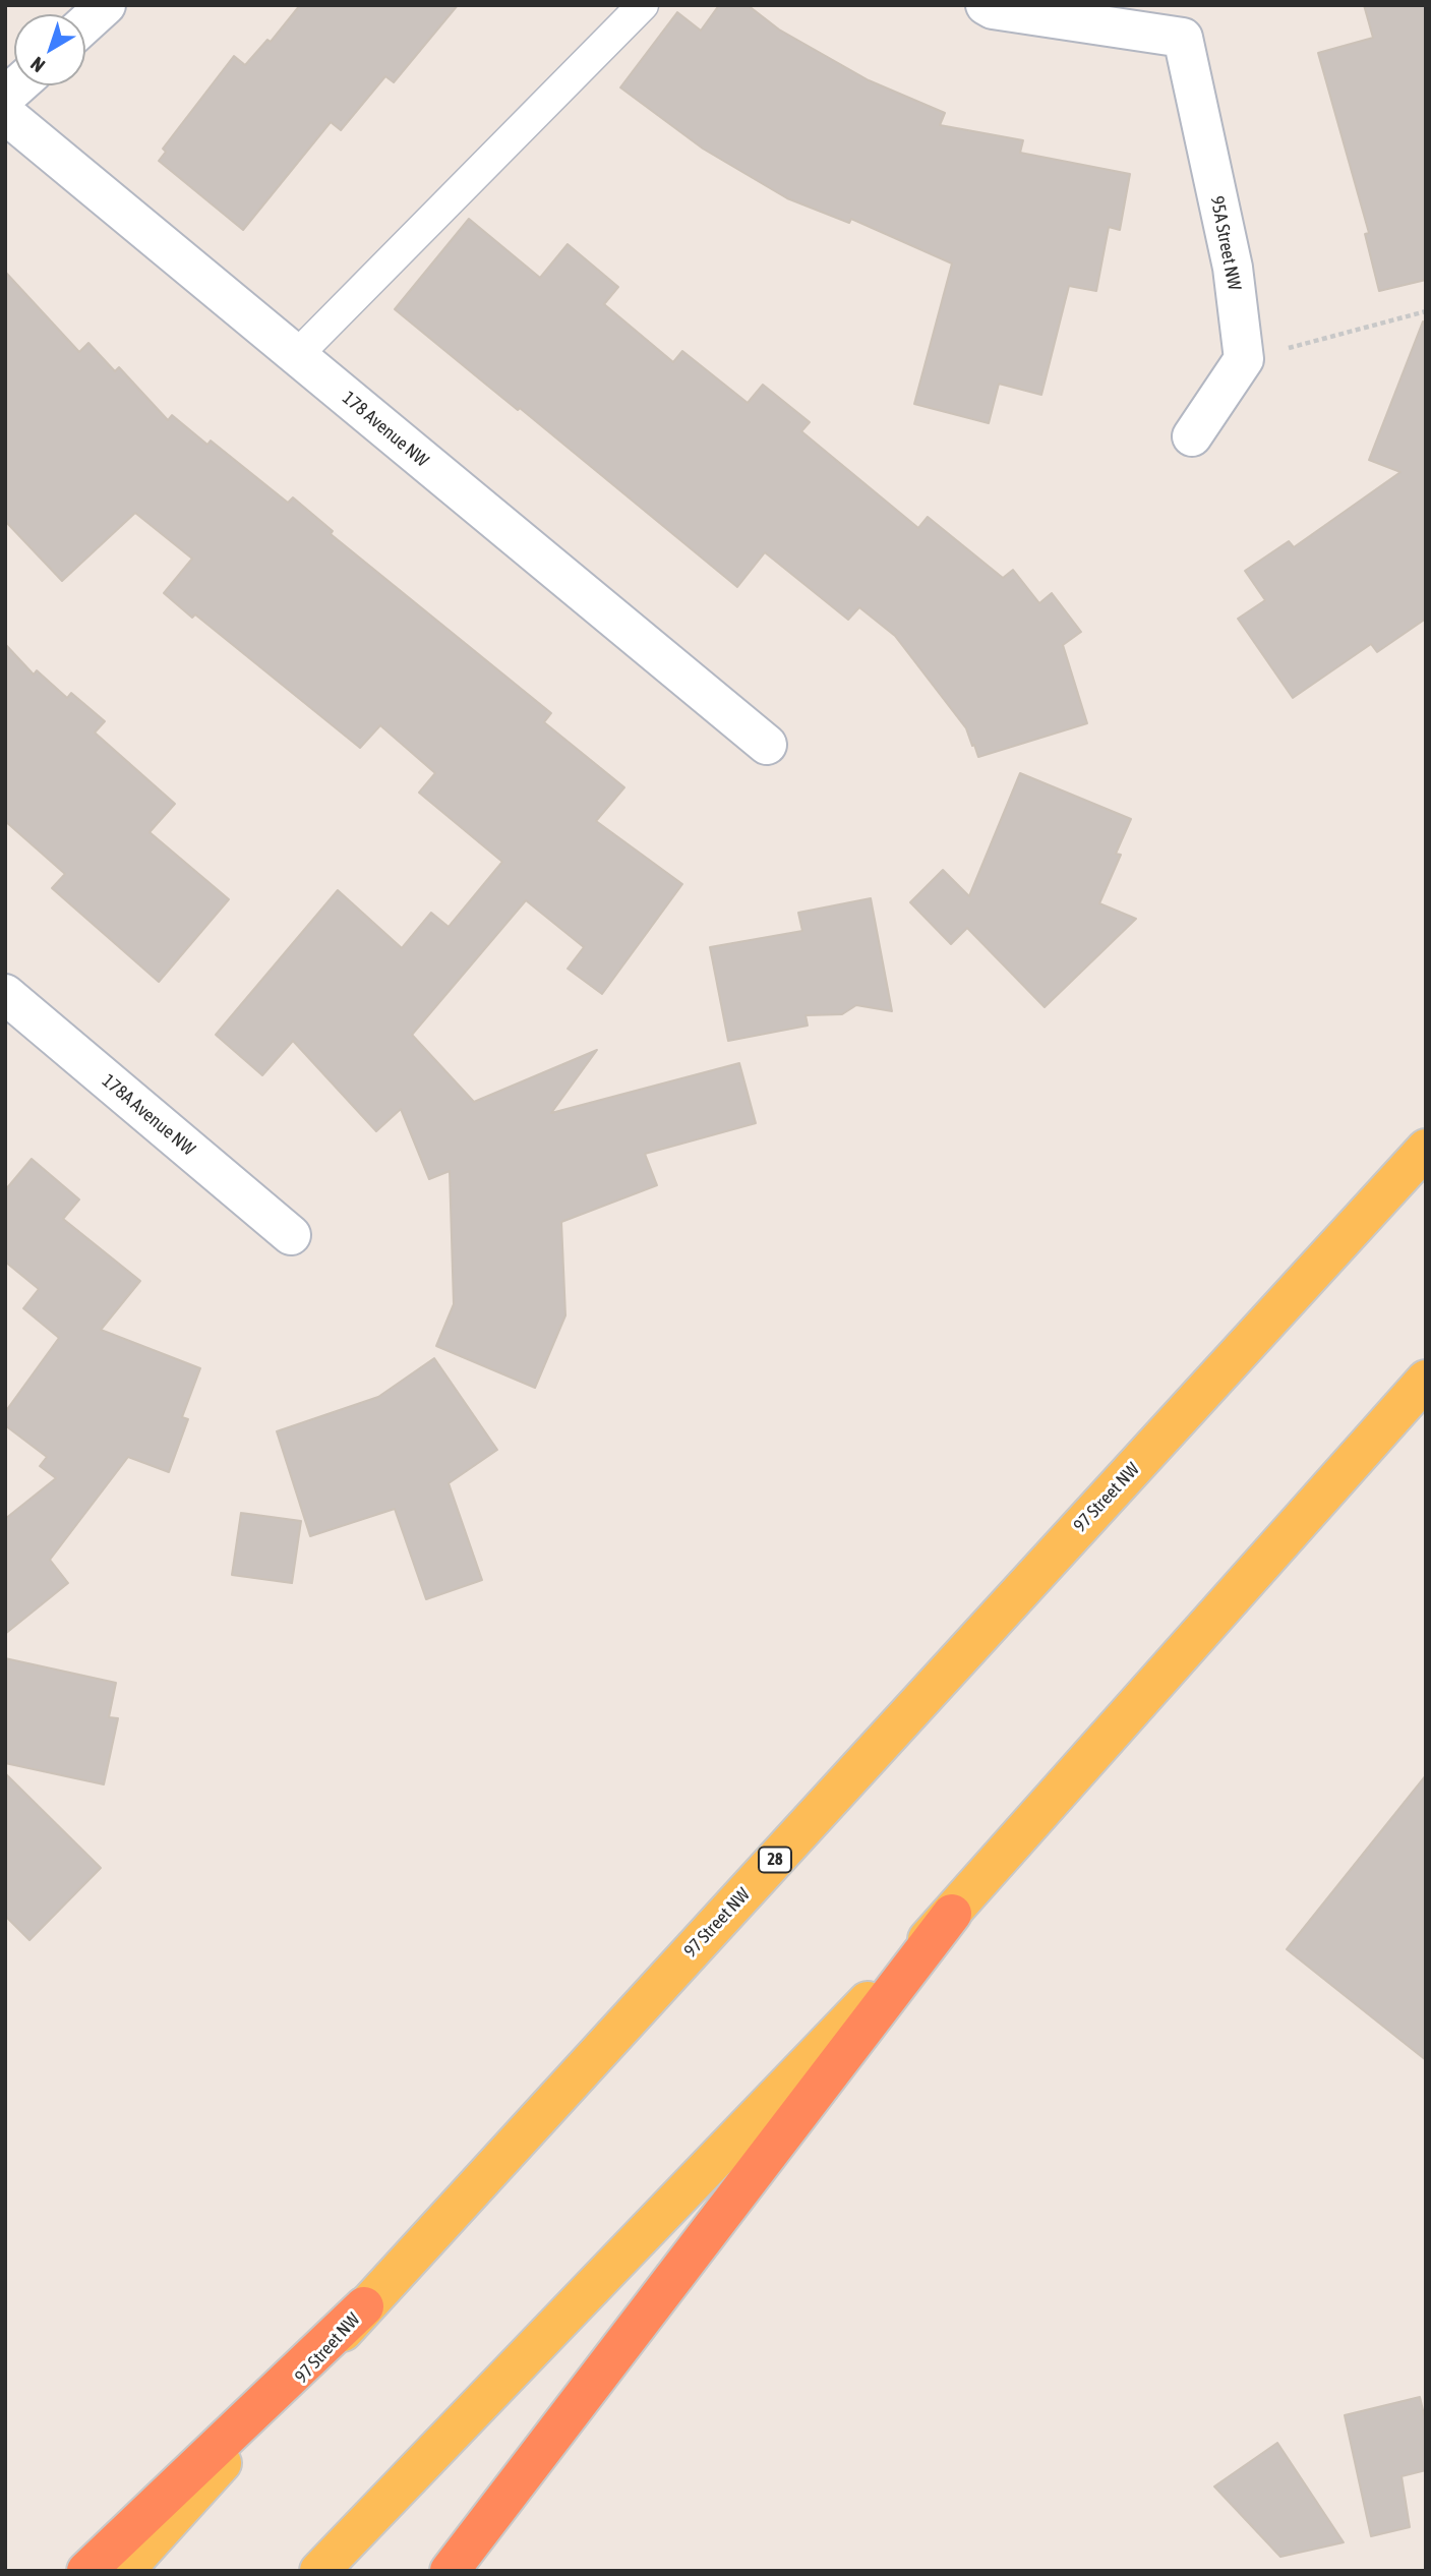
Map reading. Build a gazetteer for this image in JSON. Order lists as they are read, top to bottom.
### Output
{
  "streets": {
    "main road": ["97 Street NW", "28"],
    "street": ["95A Street NW", "178 Avenue NW", "178A Avenue NW"]
  },
  "north": "bottom left"
}
